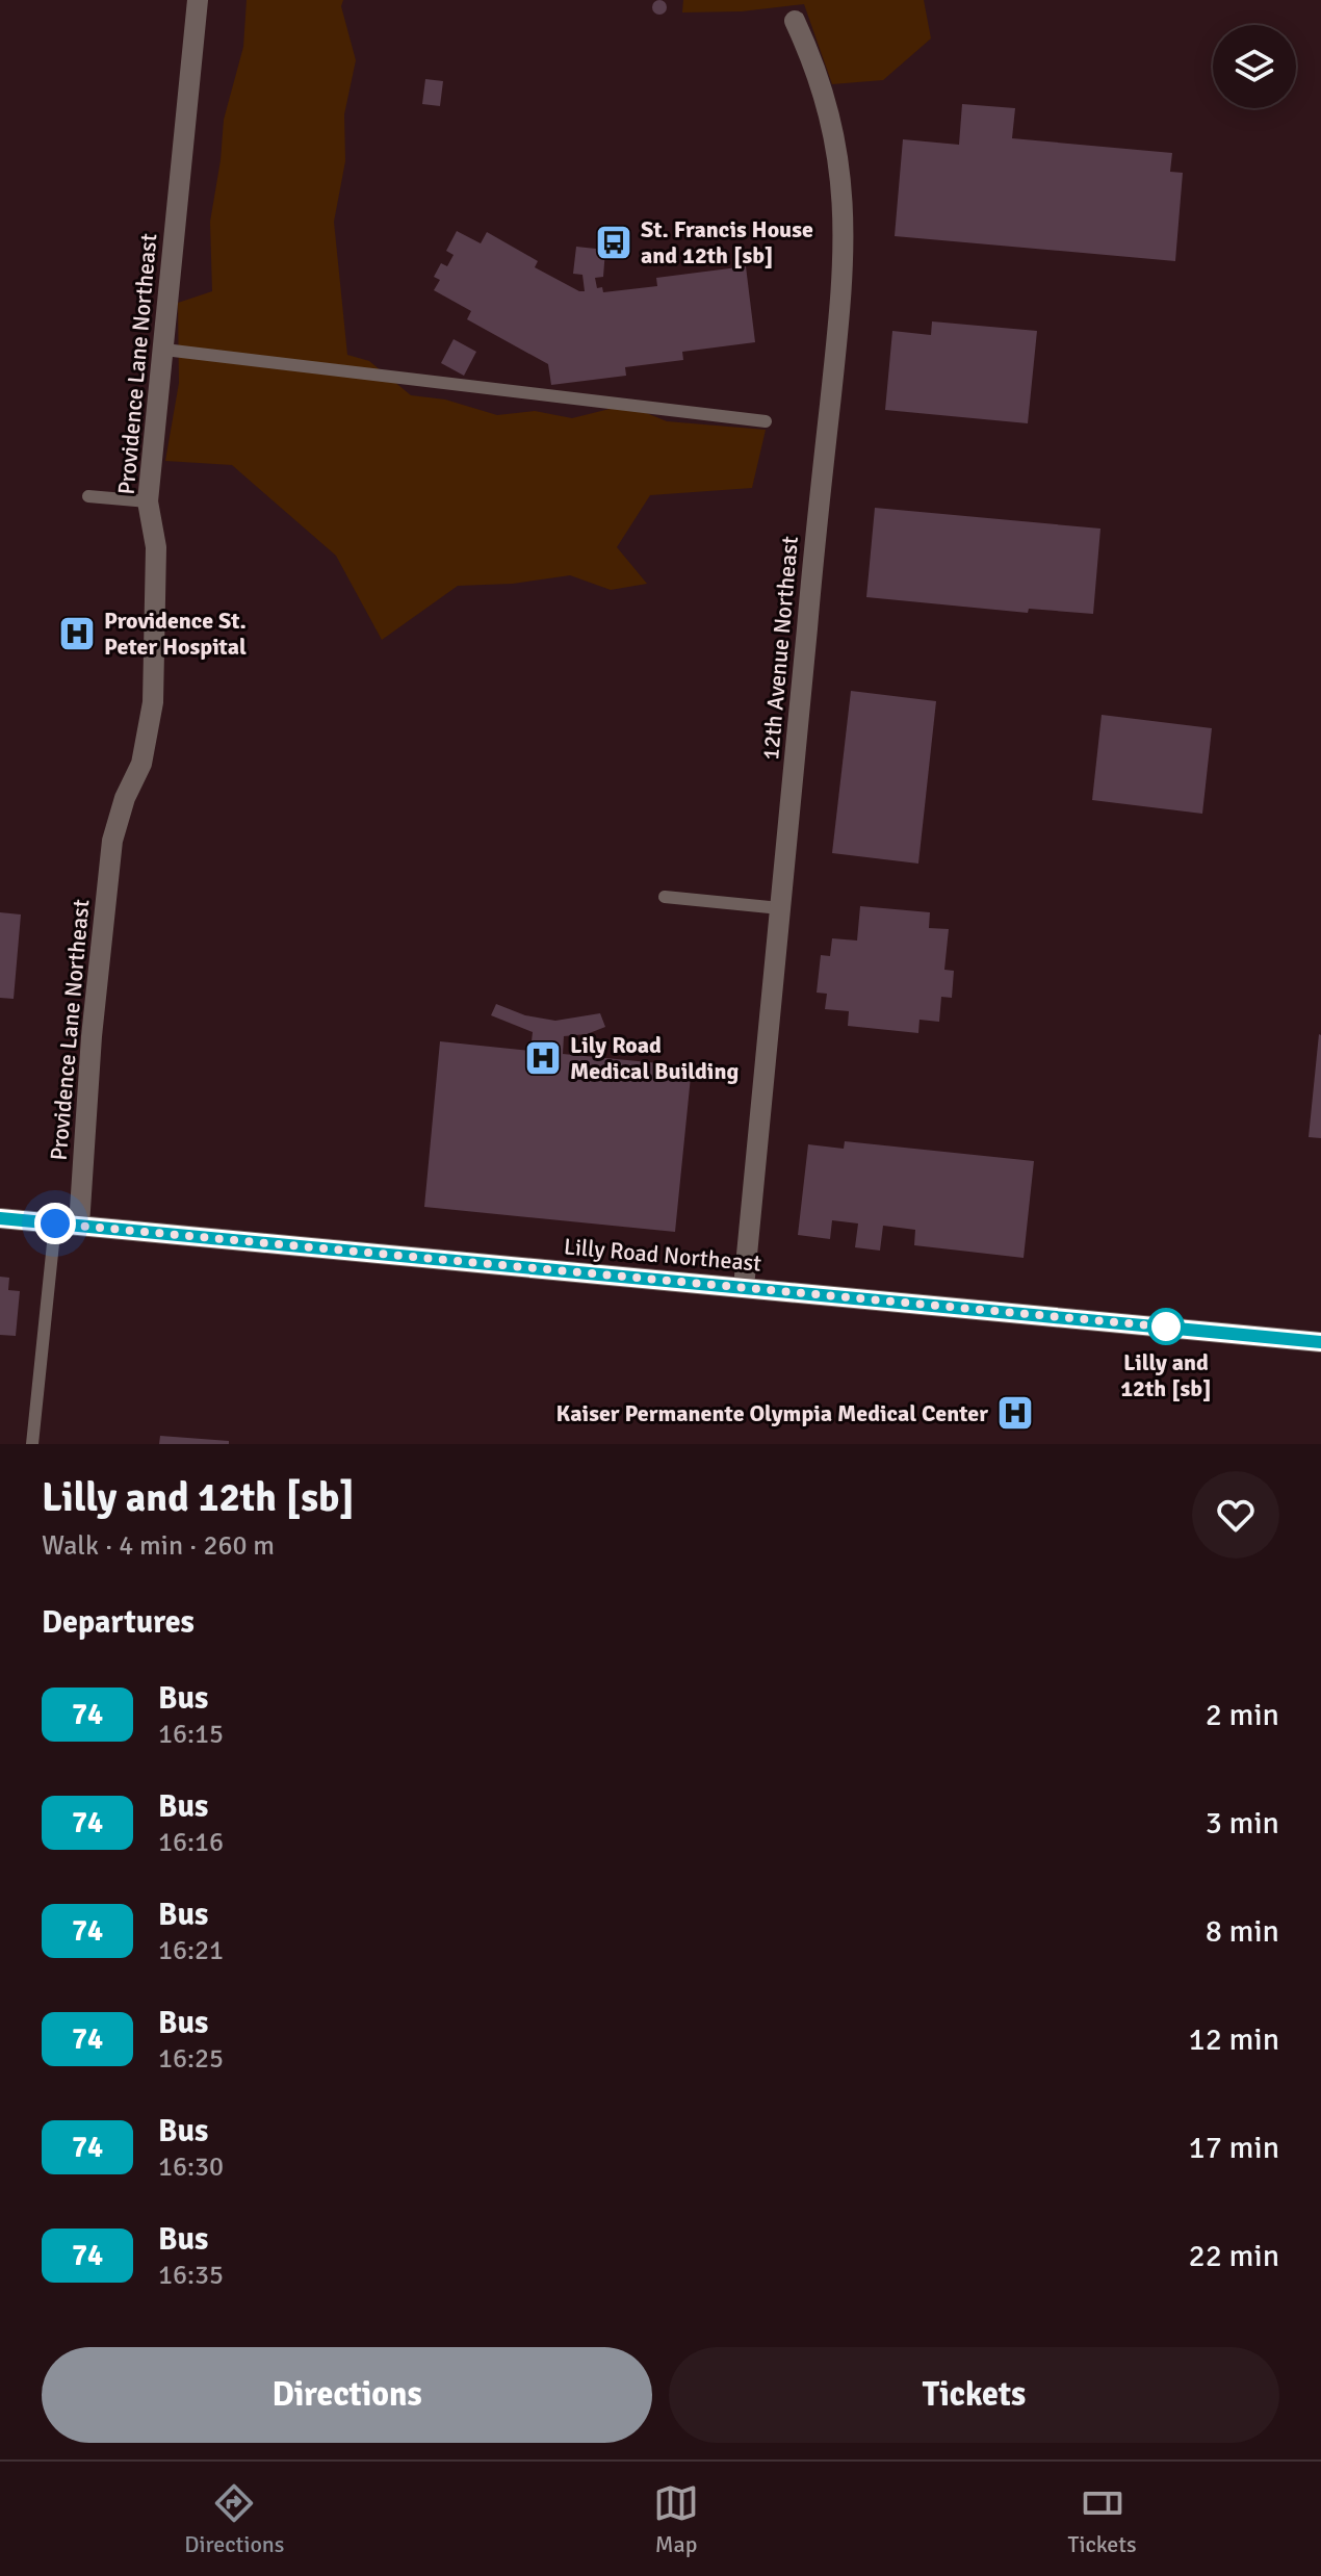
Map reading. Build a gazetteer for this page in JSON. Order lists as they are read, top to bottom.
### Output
{
  "streets": {
    "street": ["Providence Lane Northeast", "12th Avenue Northeast", "Lilly Road Northeast"]
  },
  "crossings": [
    ["Providence Lane Northeast", "Lilly Road Northeast"],
    ["12th Avenue Northeast", "Lilly Road Northeast"]
  ],
  "places": {
    "bus stop": ["St. Francis House and 12th [sb]"],
    "hospital": ["Providence St. Peter Hospital", "Lily Road Medical Building", "Kaiser Permanente Olympia Medical Center"],
    "other": ["Lilly and 12th [sb]"]
  },
  "lines": ["bus line 74"],
  "page": {
    "heading": [
      ["Lilly and 12th [sb]", "Walk · 4 min · 260 m"],
      "Departures"
    ],
    "list": [
      {
        "mark": "74",
        "name": "Bus",
        "note": "16:15",
        "value": "2 min"
      },
      {
        "mark": "74",
        "name": "Bus",
        "note": "16:16",
        "value": "3 min"
      },
      {
        "mark": "74",
        "name": "Bus",
        "note": "16:21",
        "value": "8 min"
      },
      {
        "mark": "74",
        "name": "Bus",
        "note": "16:25",
        "value": "12 min"
      },
      {
        "mark": "74",
        "name": "Bus",
        "note": "16:30",
        "value": "17 min"
      },
      {
        "mark": "74",
        "name": "Bus",
        "note": "16:35",
        "value": "22 min"
      }
    ],
    "buttons": ["Directions", "Tickets"],
    "tabs": ["Directions", "Map", "Tickets"]
  }
}
